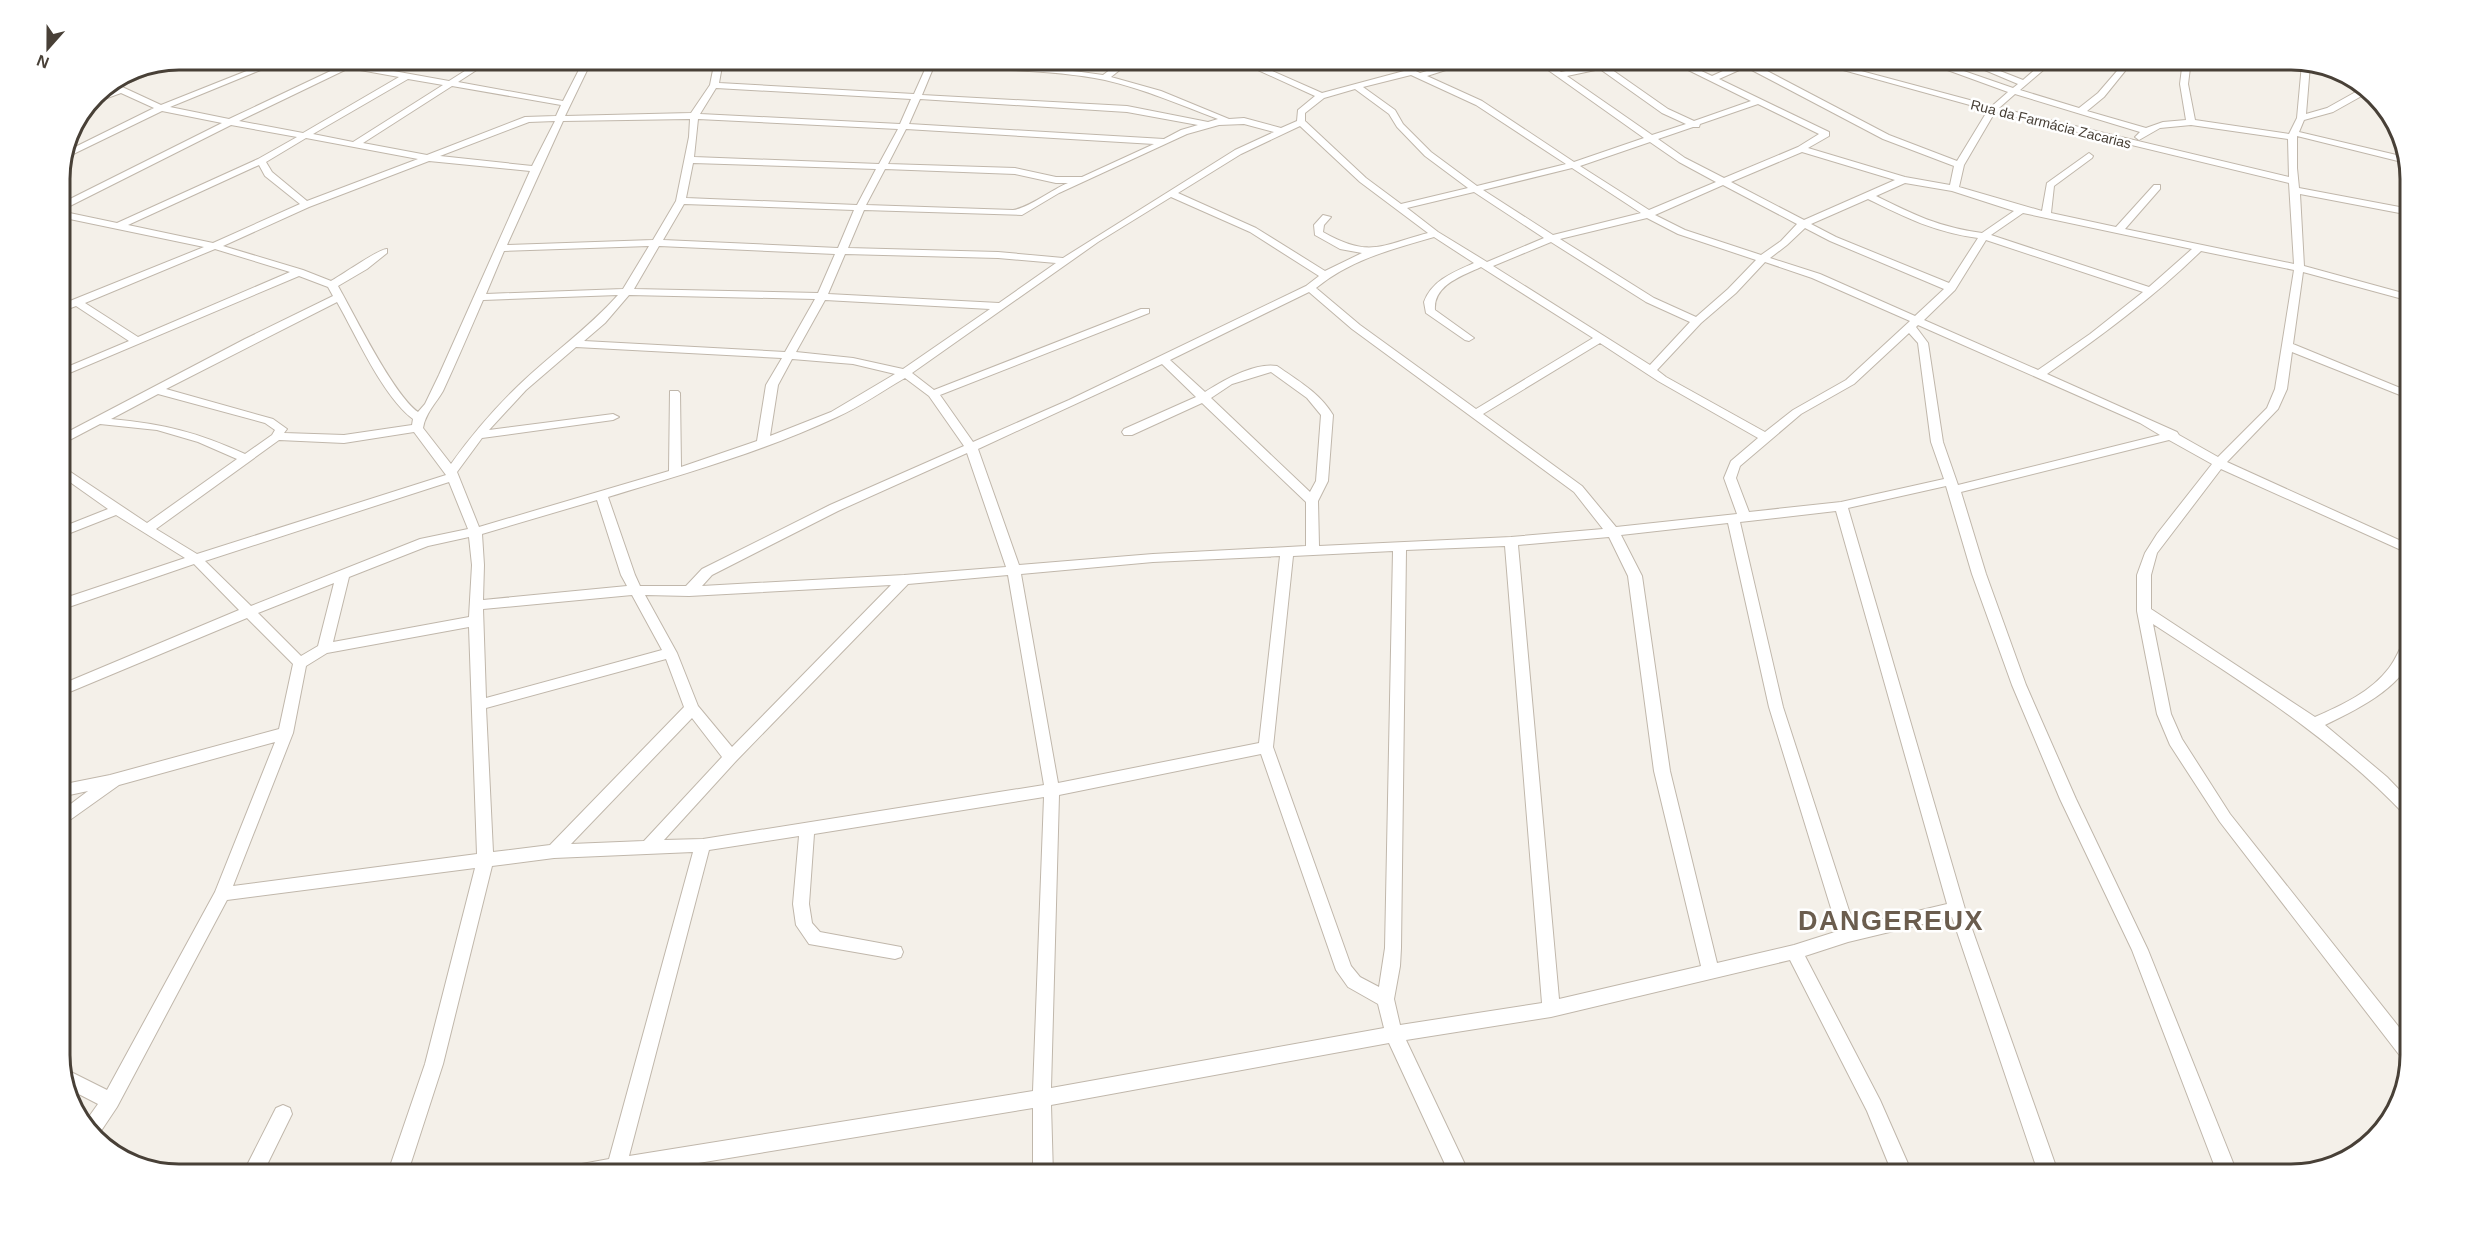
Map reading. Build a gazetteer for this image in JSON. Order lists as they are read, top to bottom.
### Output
{
  "streets": {
    "street": ["Rua da Farmácia Zacarias"]
  },
  "districts": ["DANGEREUX"],
  "north": "bottom"
}
